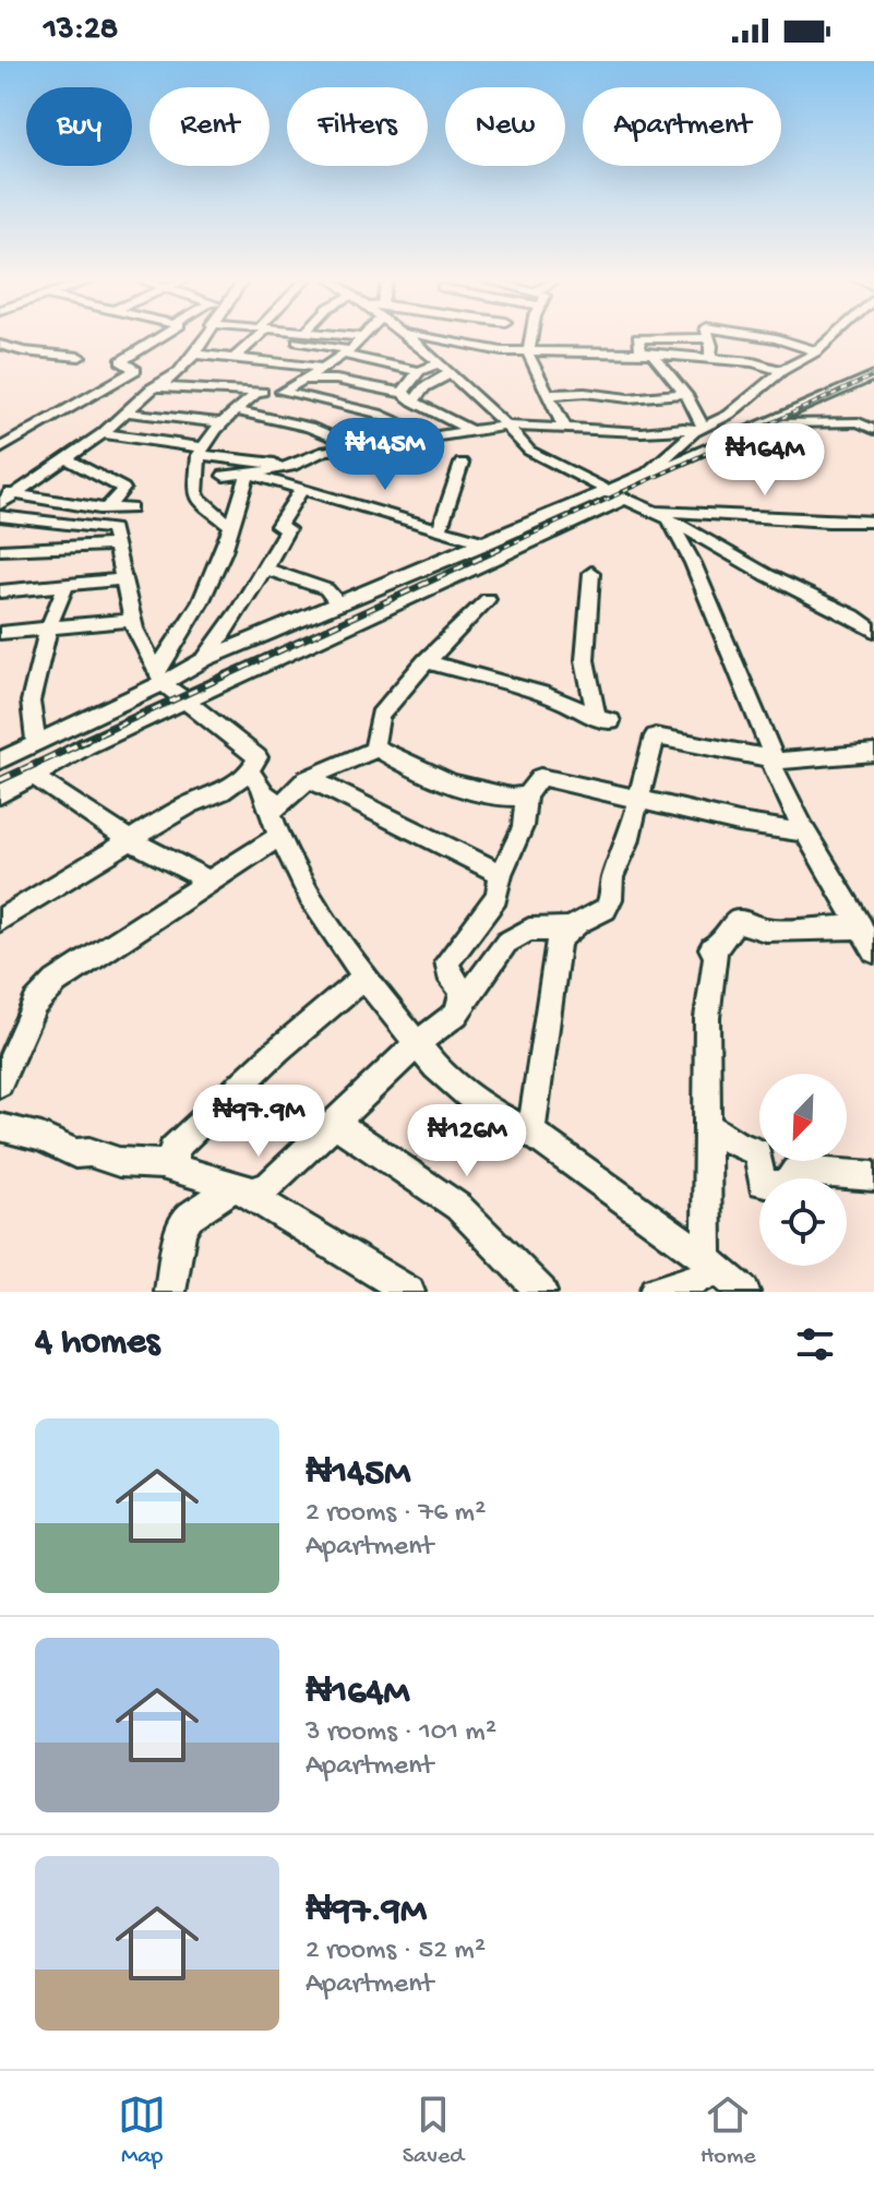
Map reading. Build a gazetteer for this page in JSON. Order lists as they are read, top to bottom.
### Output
{
  "north": "bottom left",
  "page": {
    "status": "13:28",
    "chip": [
      "Buy",
      "Rent",
      "Filters",
      "New",
      "Apartment"
    ],
    "price": [
      "₦145M",
      "₦164M",
      "₦97.9M",
      "₦126M"
    ],
    "heading": "4 homes",
    "list": [
      {
        "name": "₦145M",
        "note": "2 rooms · 76 m² · Apartment"
      },
      {
        "name": "₦164M",
        "note": "3 rooms · 101 m² · Apartment"
      },
      {
        "name": "₦97.9M",
        "note": "2 rooms · 52 m² · Apartment"
      }
    ],
    "tabs": ["Map", "Saved", "Home"]
  }
}
